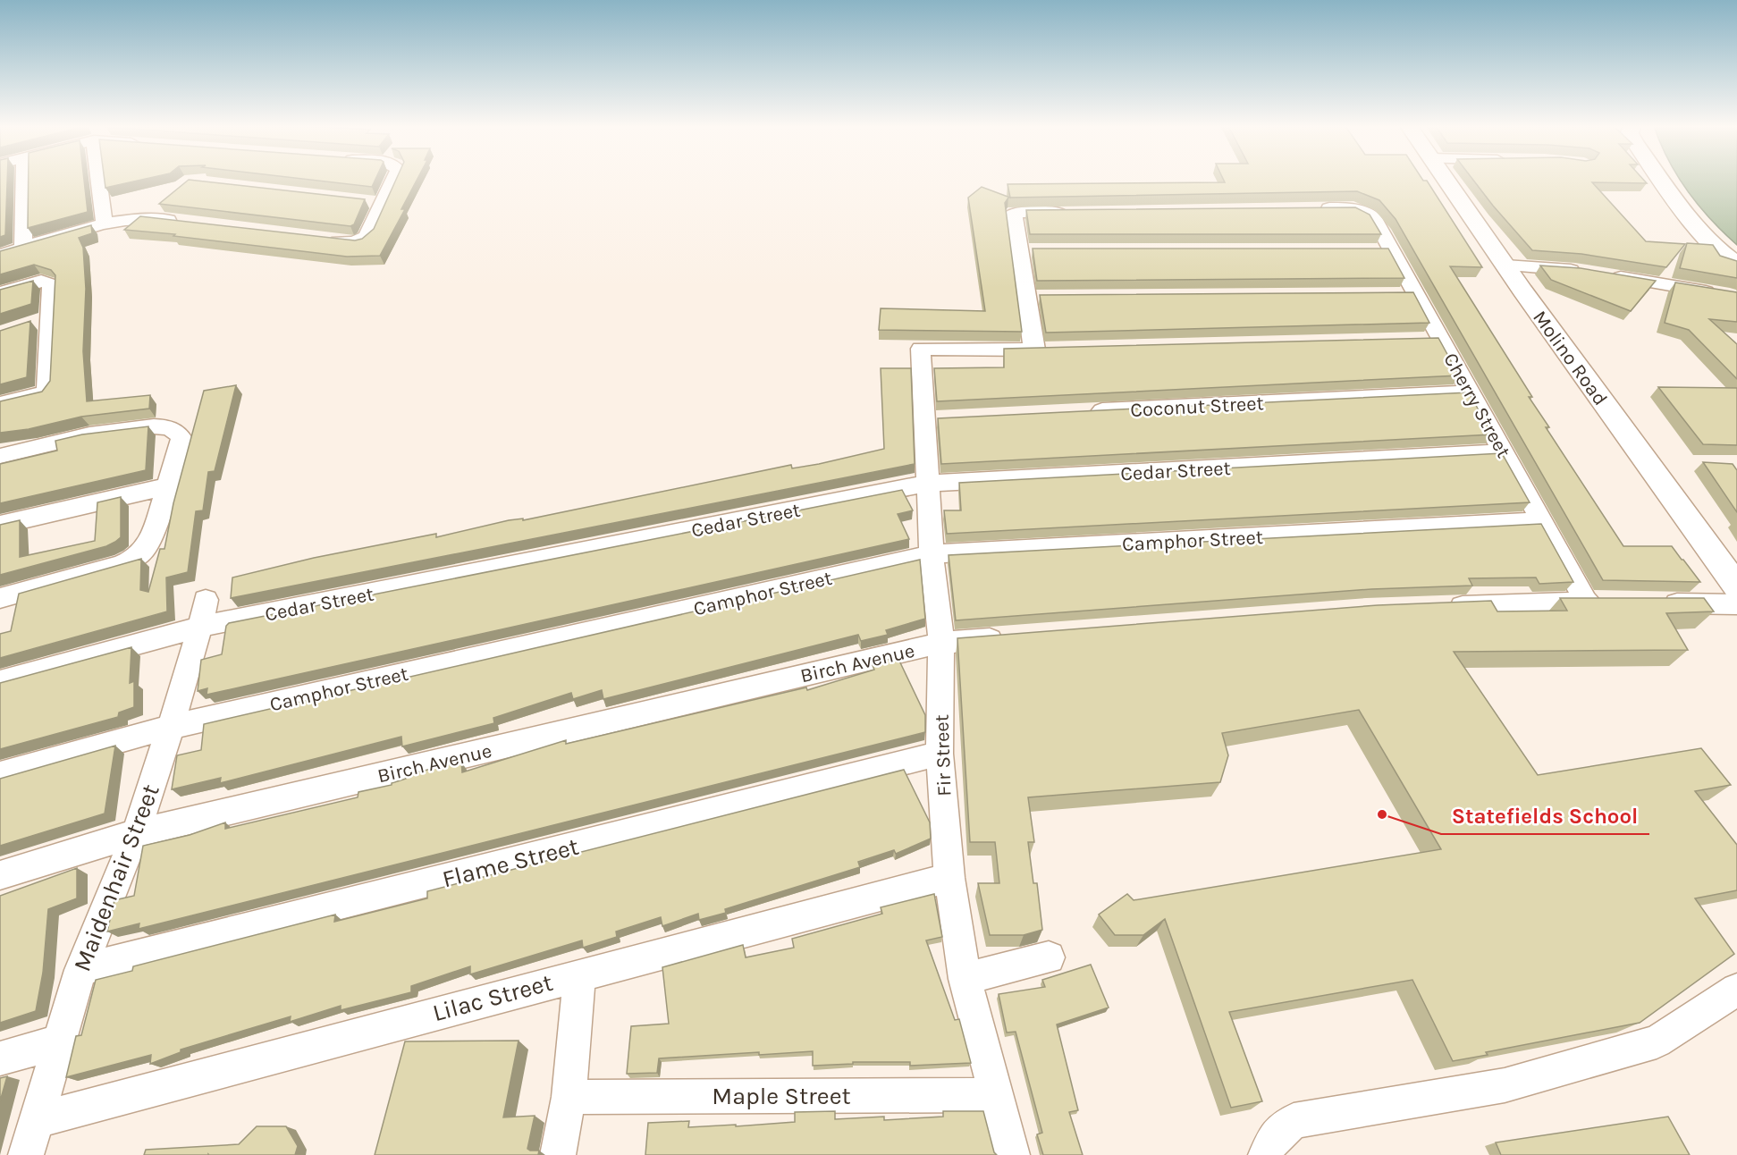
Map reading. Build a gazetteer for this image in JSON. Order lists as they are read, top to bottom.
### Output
{
  "streets": {
    "main road": ["Molino Road"],
    "street": [
      "Cherry Street",
      "Coconut Street",
      "Cedar Street",
      "Camphor Street",
      "Birch Avenue",
      "Fir Street",
      "Flame Street",
      "Maidenhair Street",
      "Lilac Street",
      "Maple Street"
    ]
  },
  "crossings": [
    ["Cherry Street", "Coconut Street"],
    ["Cherry Street", "Cedar Street"],
    ["Cherry Street", "Camphor Street"],
    ["Cedar Street", "Fir Street"],
    ["Cedar Street", "Maidenhair Street"],
    ["Camphor Street", "Fir Street"],
    ["Camphor Street", "Maidenhair Street"],
    ["Birch Avenue", "Fir Street"],
    ["Birch Avenue", "Maidenhair Street"],
    ["Fir Street", "Flame Street"],
    ["Fir Street", "Lilac Street"],
    ["Fir Street", "Maple Street"],
    ["Flame Street", "Maidenhair Street"],
    ["Maidenhair Street", "Lilac Street"]
  ],
  "places": ["Statefields School"]
}
